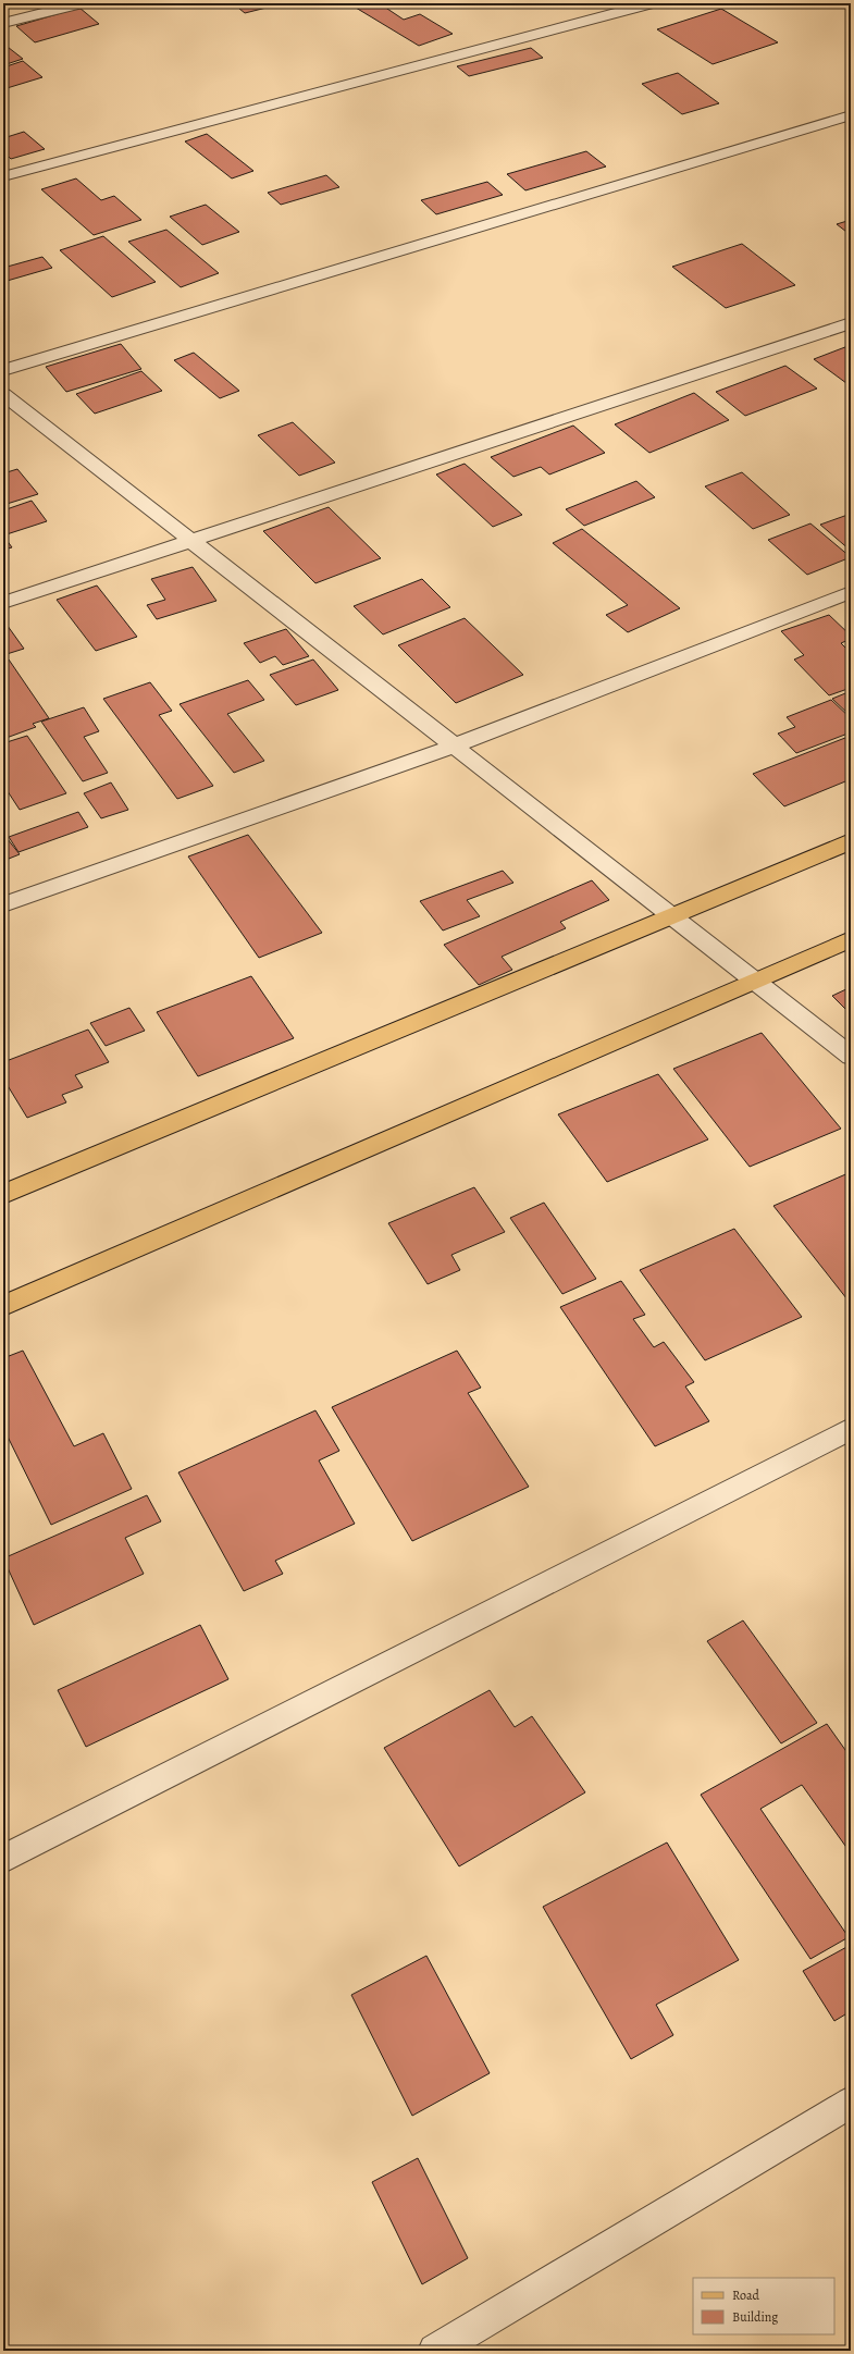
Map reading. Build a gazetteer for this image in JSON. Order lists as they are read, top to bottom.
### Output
{
  "legend": ["Road", "Building"]
}
